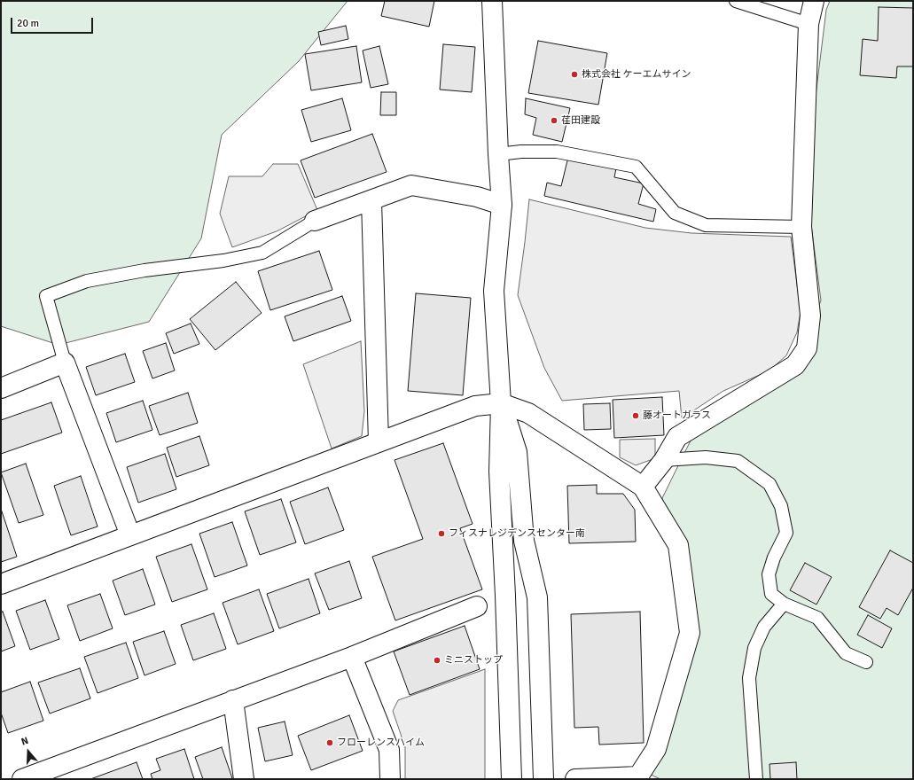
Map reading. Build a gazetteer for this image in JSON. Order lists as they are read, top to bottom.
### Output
{
  "places": [
    "株式会社 ケーエムサイン",
    "荏田建設",
    "藤オートガラス",
    "フィスナレジデンスセンター南",
    "ミニストップ",
    "フローレンスハイム"
  ],
  "scale_bar": "20 m",
  "north": "top"
}
